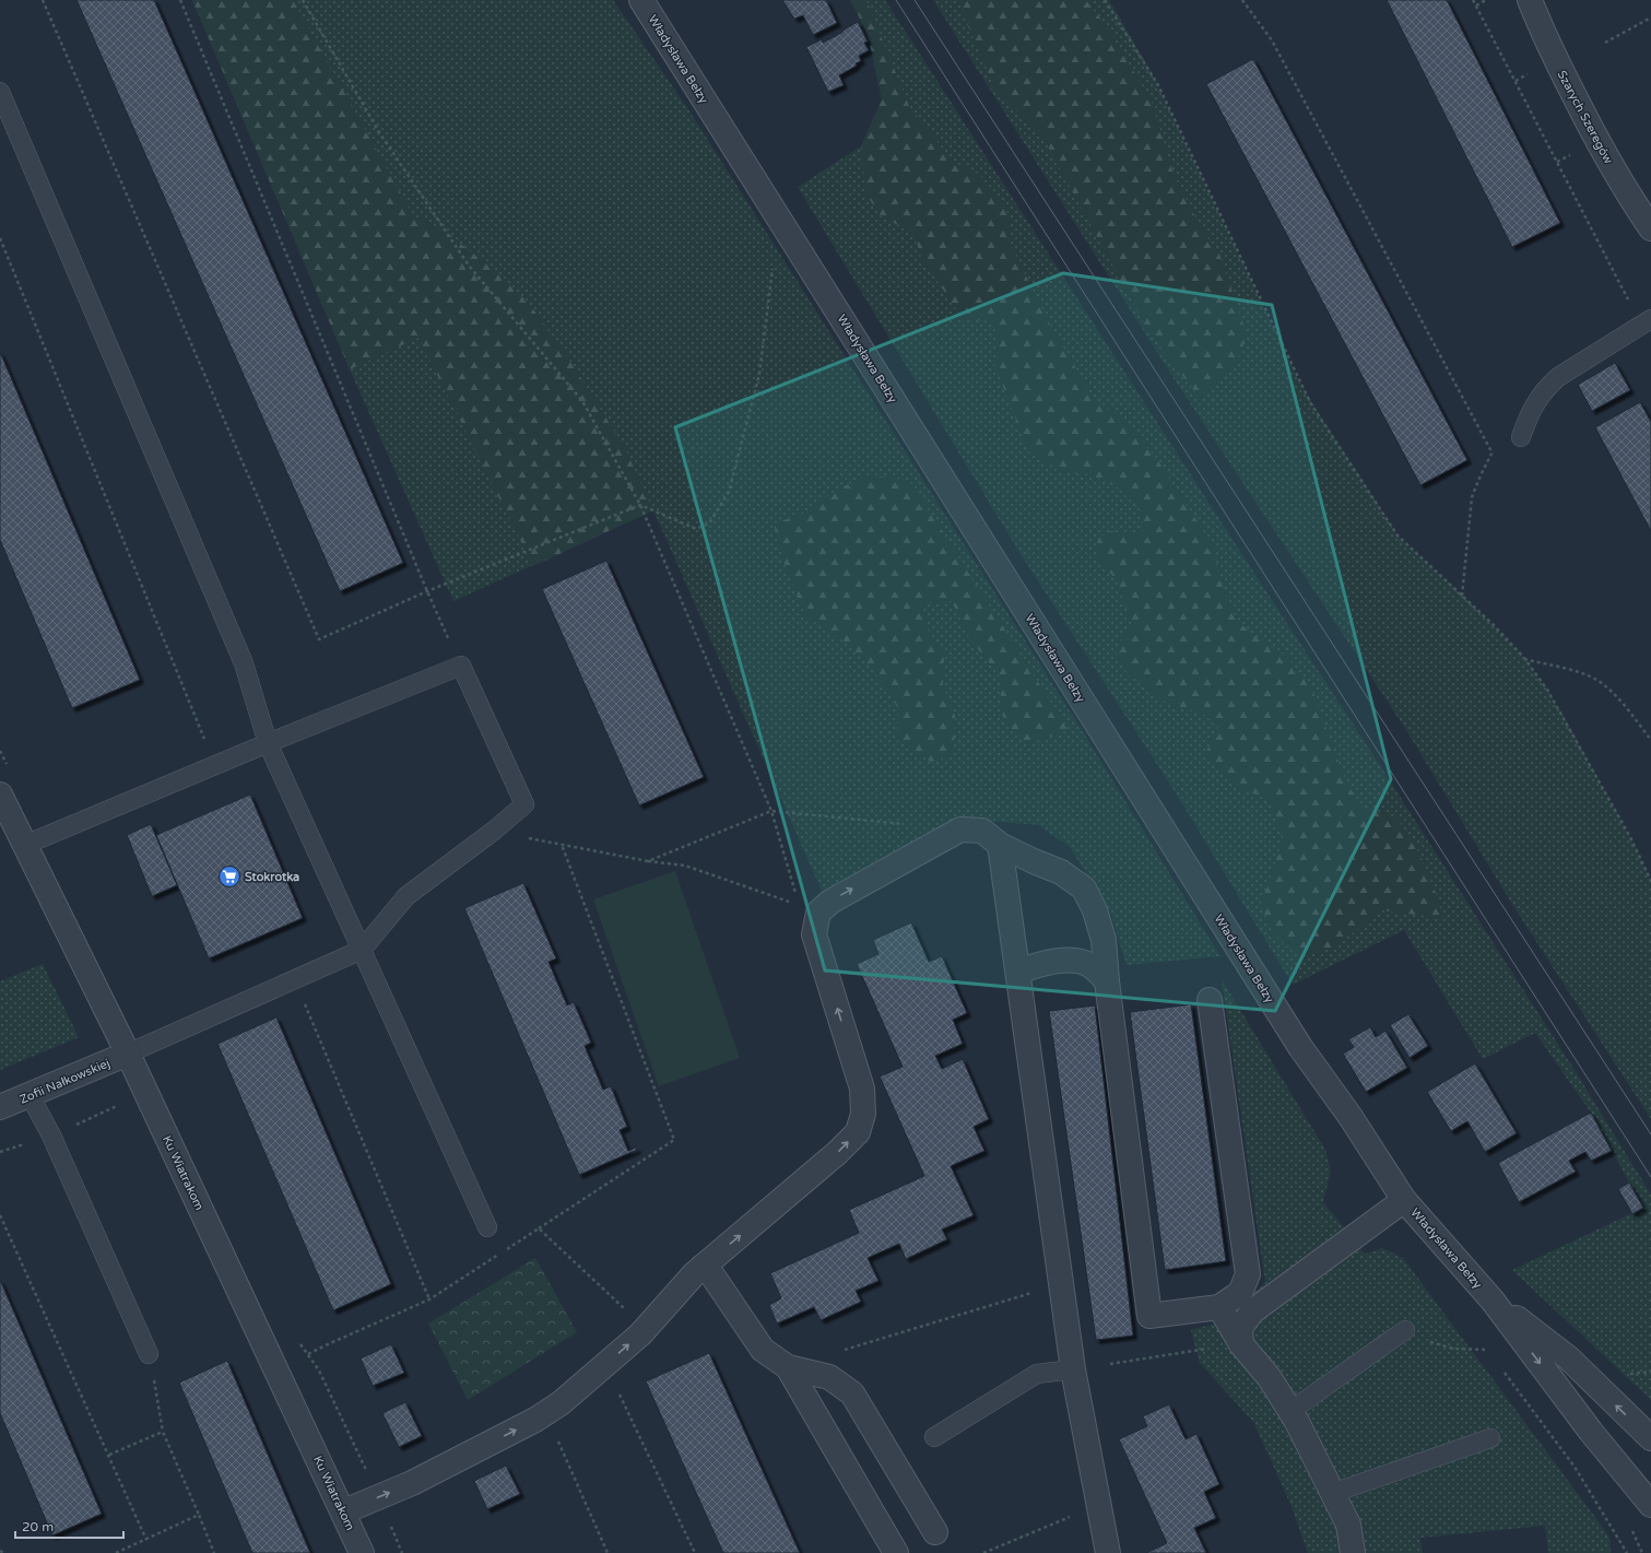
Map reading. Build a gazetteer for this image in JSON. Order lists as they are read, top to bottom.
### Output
{
  "streets": {
    "street": [
      "Władysława Bełzy",
      "Szarych Szeregów",
      "Zofii Nałkowskiej",
      "Ku Wiatrakom"
    ]
  },
  "crossings": [
    ["Zofii Nałkowskiej", "Ku Wiatrakom"]
  ],
  "places": {
    "supermarket": ["Stokrotka"]
  },
  "scale_bar": "20 m"
}
